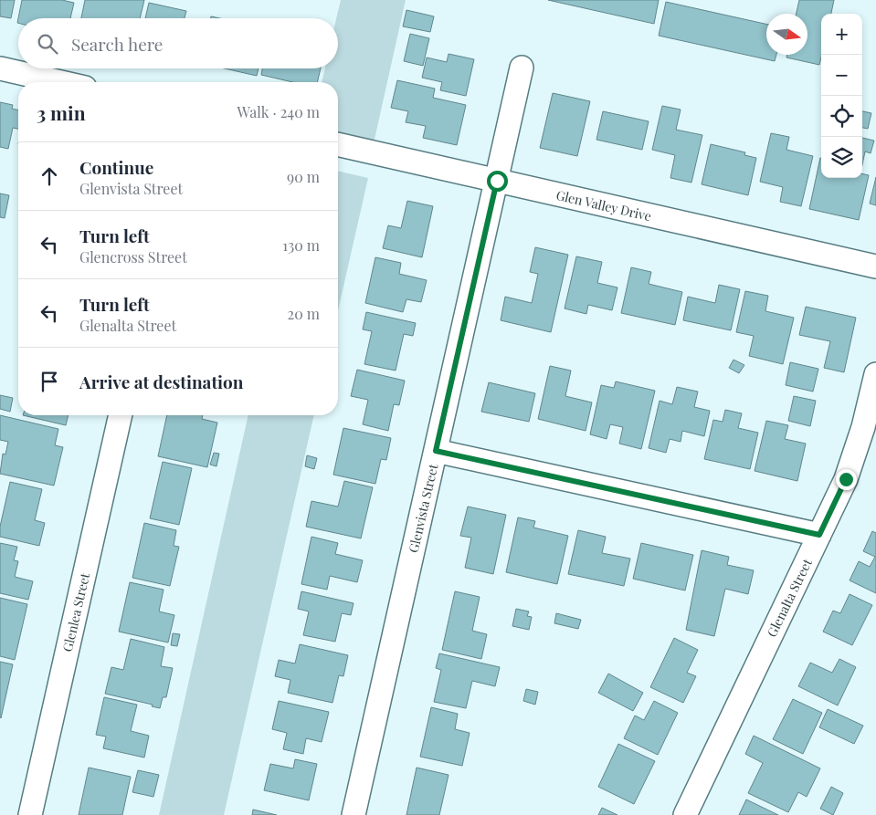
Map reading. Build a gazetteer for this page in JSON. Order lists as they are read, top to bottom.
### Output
{
  "streets": {
    "street": [
      "Glen Valley Drive",
      "Glenvista Street",
      "Glenalta Street",
      "Glenlea Street"
    ]
  },
  "crossings": [
    ["Glen Valley Drive", "Glenvista Street"]
  ],
  "north": "right",
  "page": {
    "map_buttons": ["+", "−"],
    "search": "Search here",
    "heading": ["3 min", "Walk · 240 m"],
    "list": [
      ["Continue", "Glenvista Street", "90 m"],
      ["Turn left", "Glencross Street", "130 m"],
      ["Turn left", "Glenalta Street", "20 m"],
      "Arrive at destination"
    ]
  }
}
